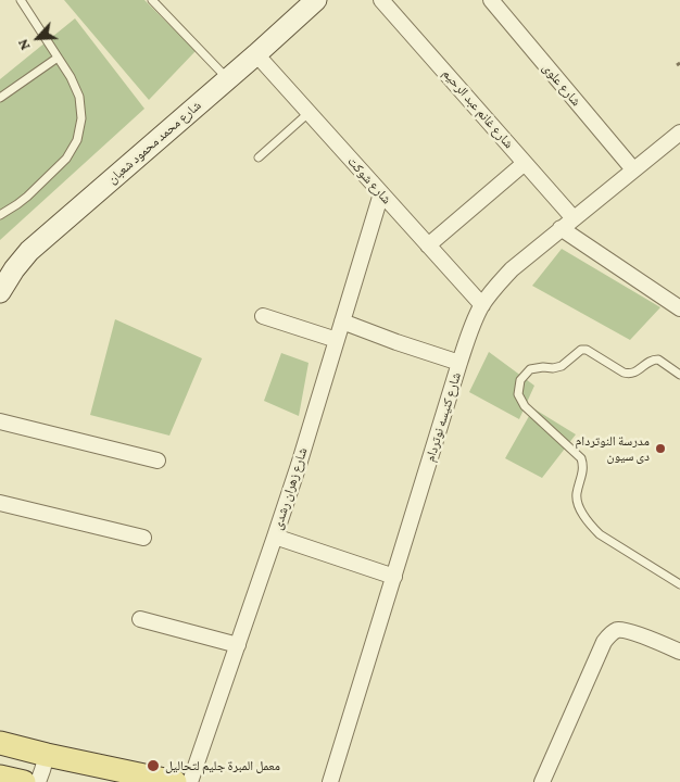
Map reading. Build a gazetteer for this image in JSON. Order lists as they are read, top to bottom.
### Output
{
  "streets": {
    "street": [
      "شارع علوى",
      "شارع غانم عبد الرحيم",
      "شارع محمد محمود شعبان",
      "شارع شوكت",
      "شارع كنيسه نوتردام",
      "شارع زهران رشدى"
    ]
  },
  "crossings": [
    ["شارع علوى", "شارع كنيسه نوتردام"],
    ["شارع غانم عبد الرحيم", "شارع كنيسه نوتردام"],
    ["شارع محمد محمود شعبان", "شارع شوكت"],
    ["شارع شوكت", "شارع كنيسه نوتردام"],
    ["شارع شوكت", "شارع زهران رشدى"]
  ],
  "places": ["مدرسة النوتردام دى سيون", "معمل المبرة جليم لتحاليل"],
  "north": "bottom left"
}
